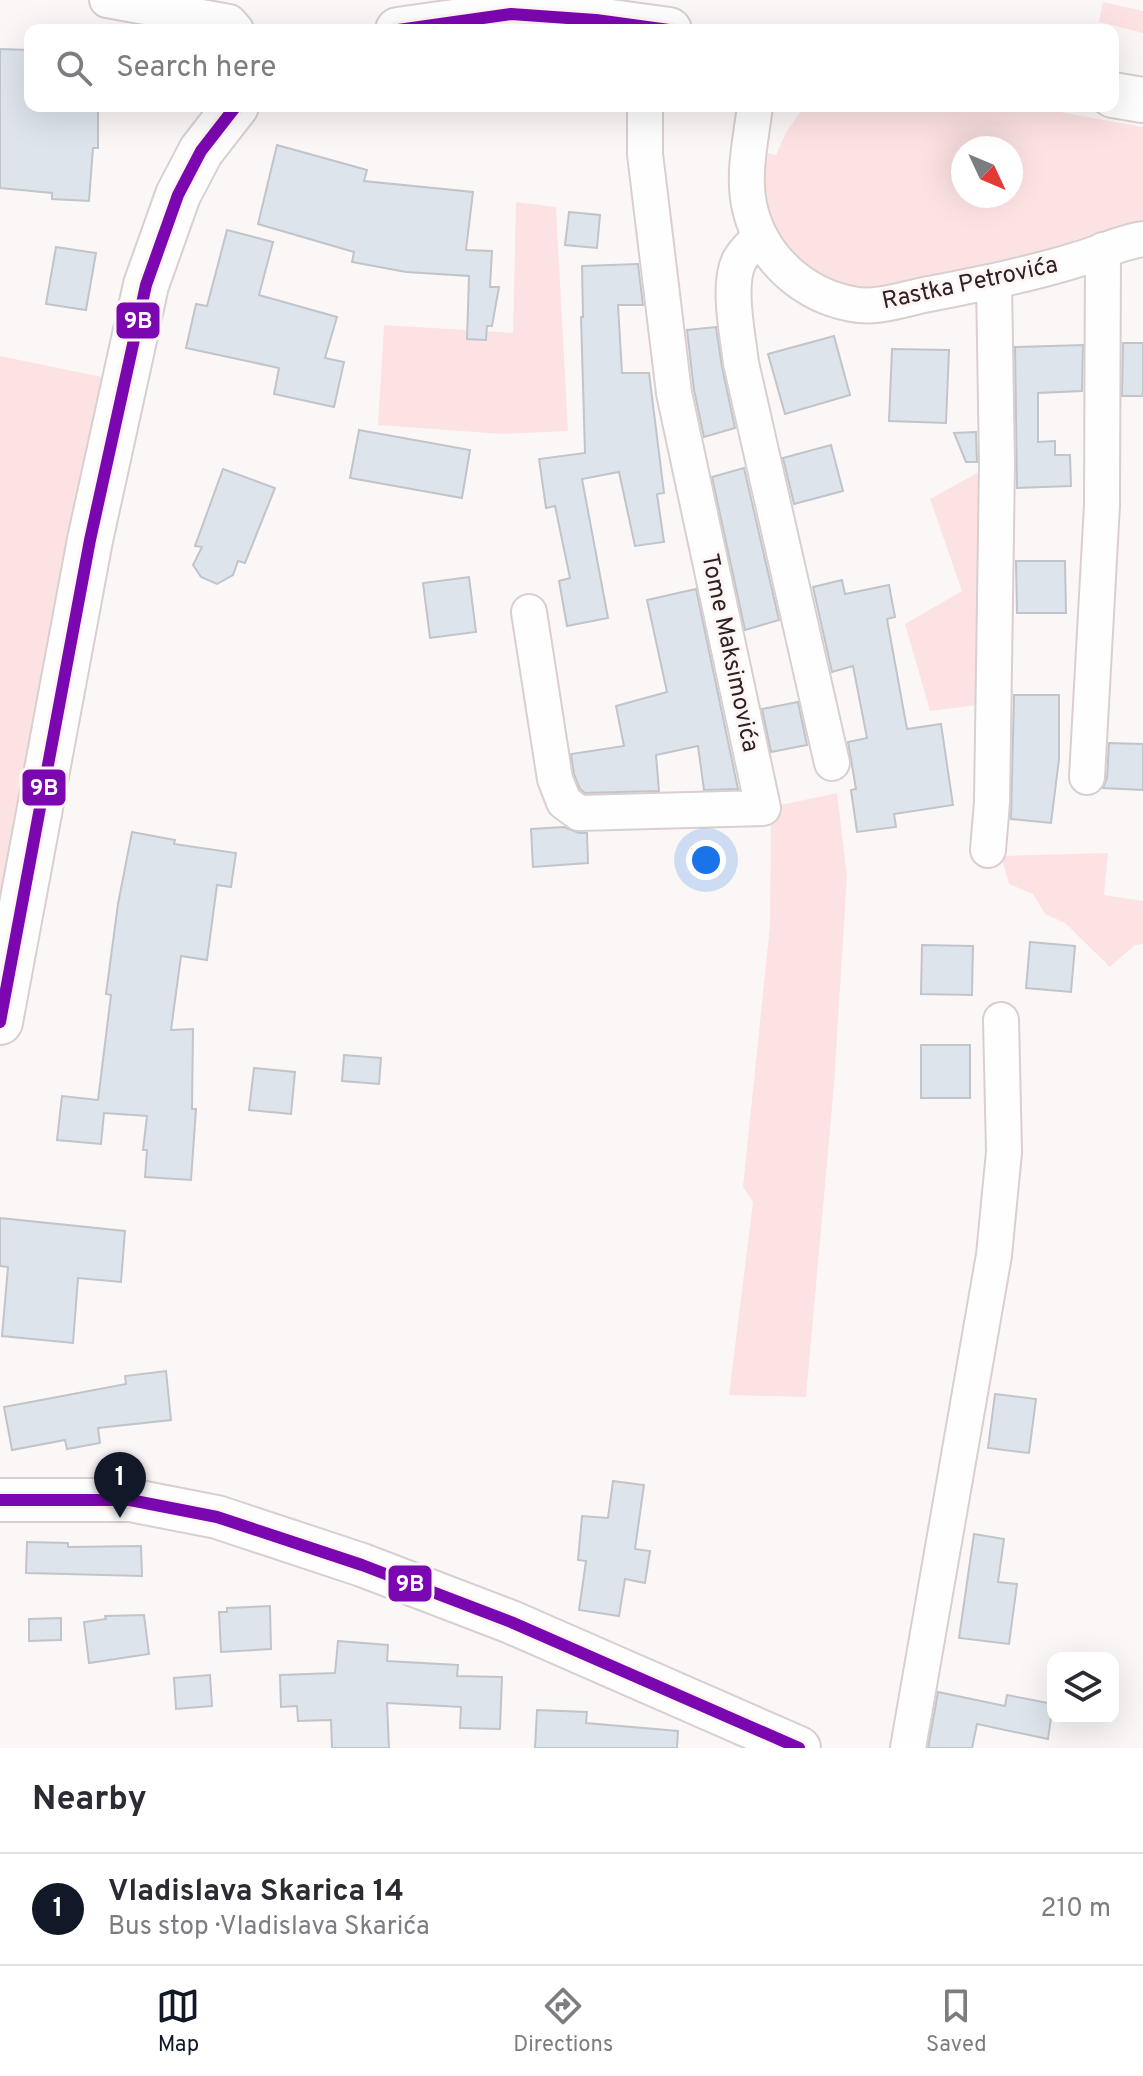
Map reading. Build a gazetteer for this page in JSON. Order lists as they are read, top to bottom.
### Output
{
  "streets": {
    "street": ["Rastka Petrovića", "Tome Maksimovića"]
  },
  "lines": ["transit line 9B"],
  "north": "bottom right",
  "page": {
    "search": "Search here",
    "pins": "1",
    "heading": "Nearby",
    "list": [
      {
        "mark": "1",
        "name": "Vladislava Skarica 14",
        "note": "Bus stop · Vladislava Skarića",
        "value": "210 m"
      }
    ],
    "nav": ["Map", "Directions", "Saved"]
  }
}
